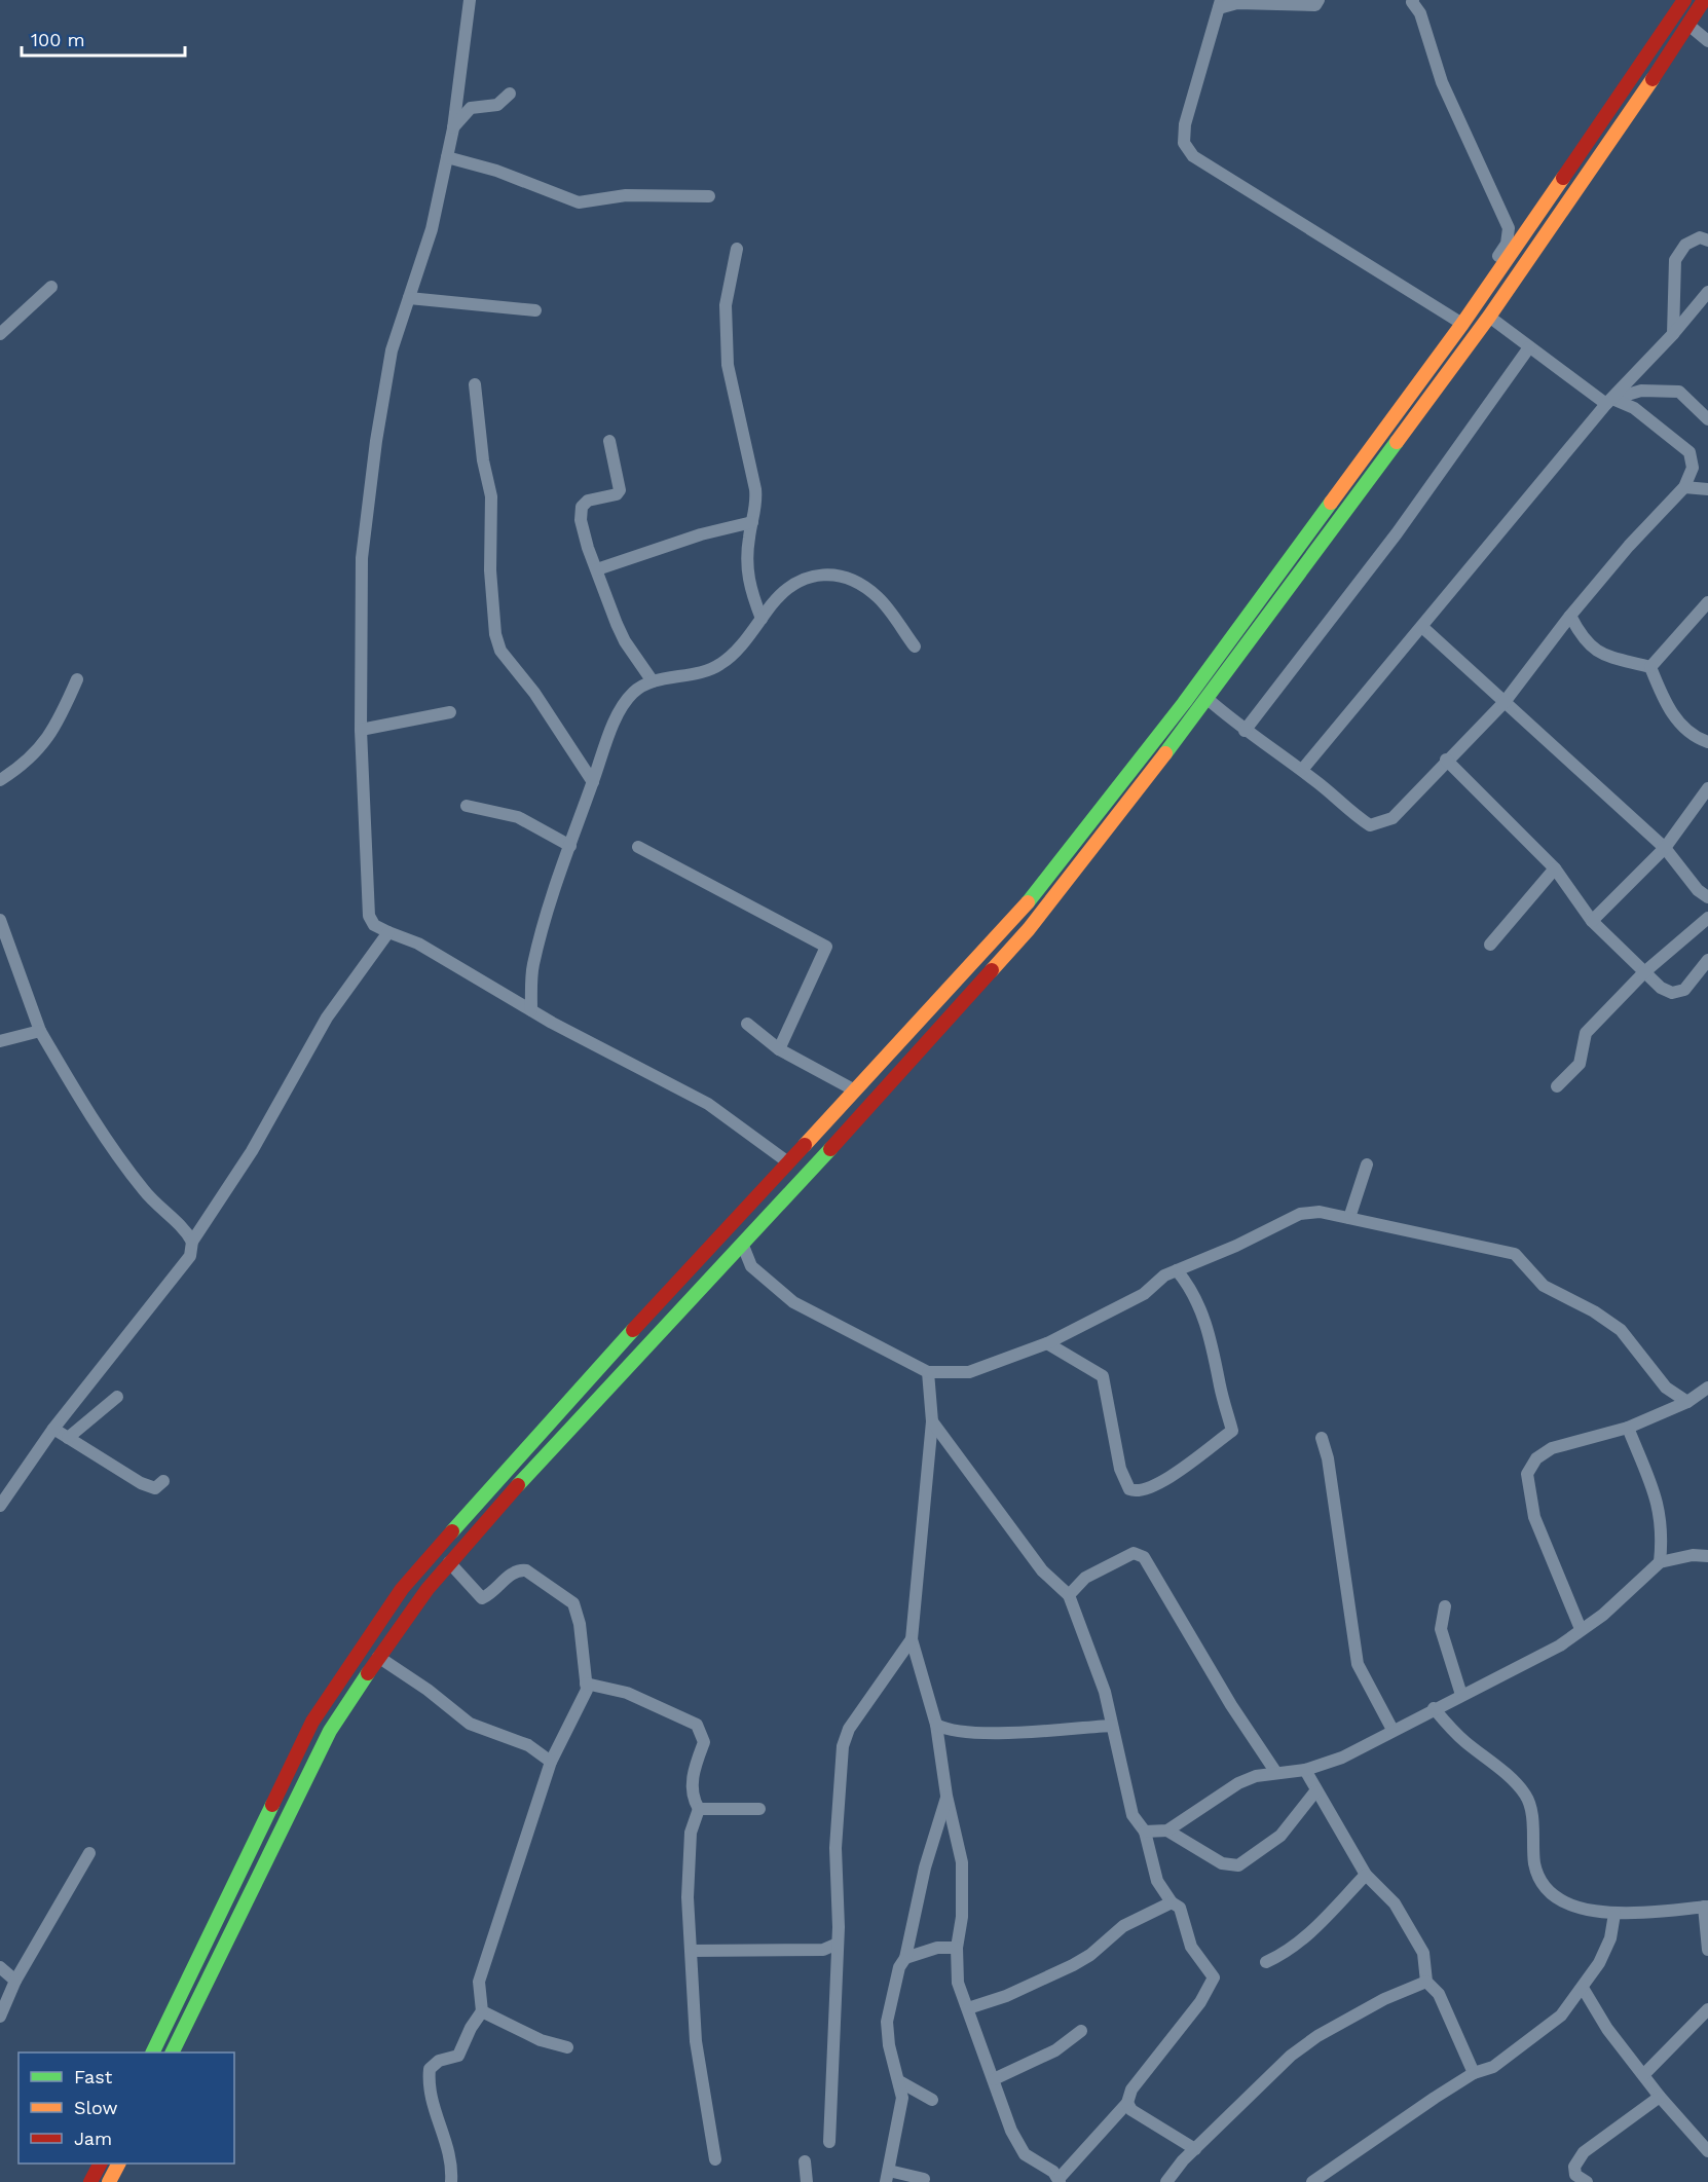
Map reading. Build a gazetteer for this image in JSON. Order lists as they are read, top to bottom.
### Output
{
  "legend": ["Fast", "Slow", "Jam"],
  "scale_bar": "100 m"
}
